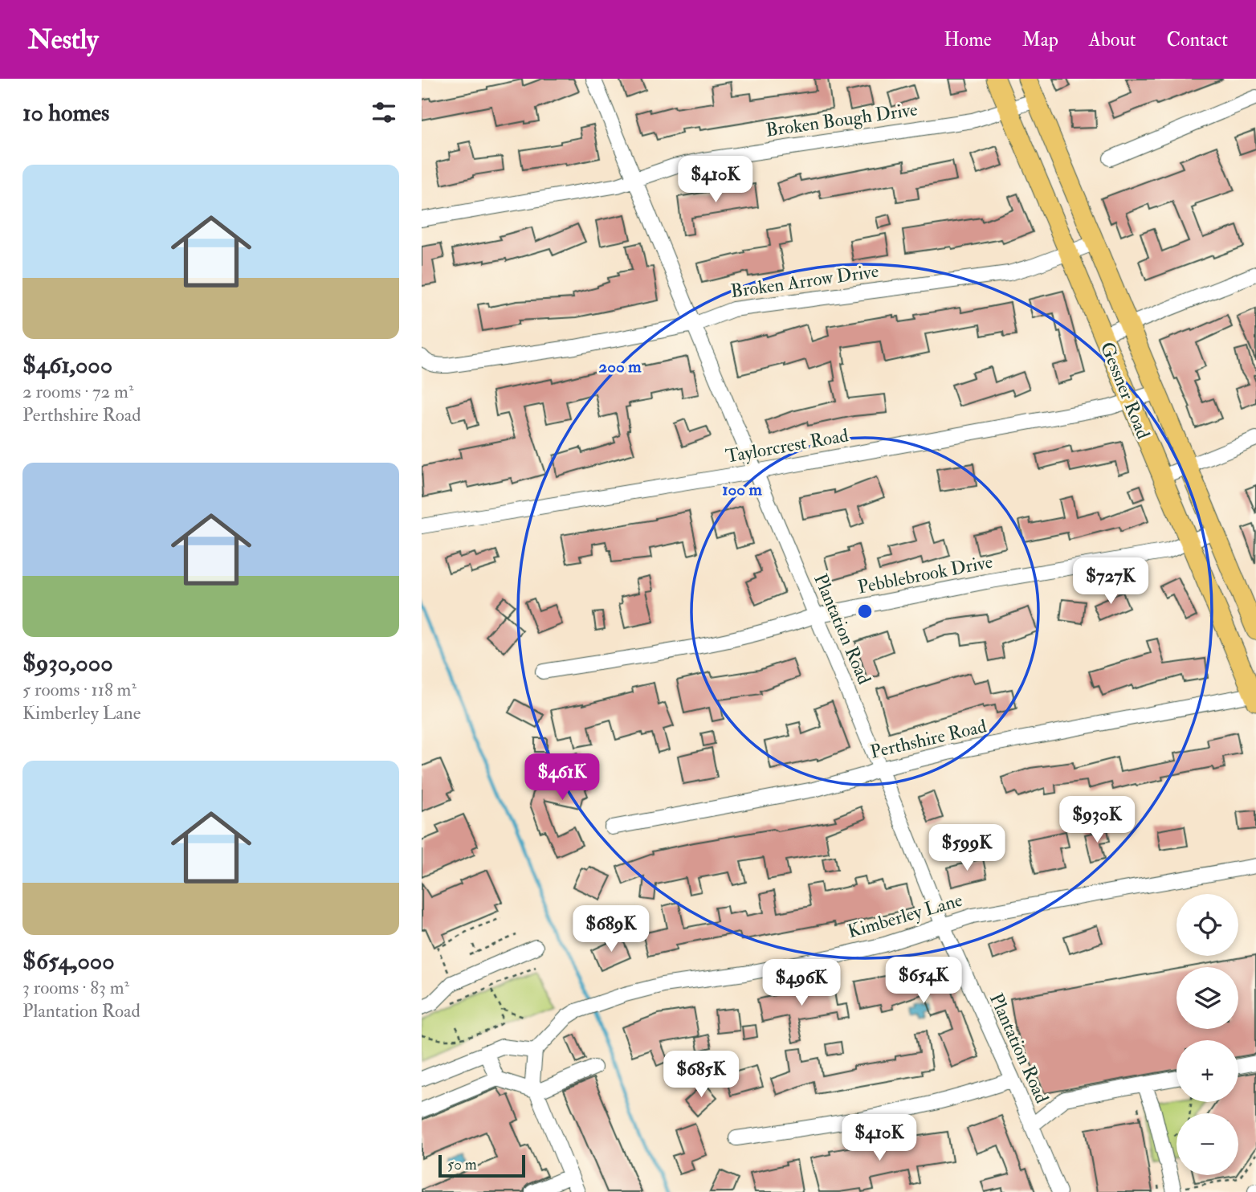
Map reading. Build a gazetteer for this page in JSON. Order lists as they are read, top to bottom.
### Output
{
  "streets": {
    "main road": ["Gessner Road"],
    "street": [
      "Broken Bough Drive",
      "Broken Arrow Drive",
      "Taylorcrest Road",
      "Pebblebrook Drive",
      "Plantation Road",
      "Perthshire Road",
      "Kimberley Lane"
    ]
  },
  "crossings": [
    ["Broken Bough Drive", "Gessner Road"],
    ["Broken Bough Drive", "Plantation Road"],
    ["Broken Arrow Drive", "Gessner Road"],
    ["Broken Arrow Drive", "Plantation Road"],
    ["Gessner Road", "Taylorcrest Road"],
    ["Gessner Road", "Pebblebrook Drive"],
    ["Gessner Road", "Perthshire Road"],
    ["Taylorcrest Road", "Plantation Road"],
    ["Pebblebrook Drive", "Plantation Road"],
    ["Plantation Road", "Perthshire Road"],
    ["Plantation Road", "Kimberley Lane"]
  ],
  "scale_bar": "50 m",
  "page": {
    "header": "Nestly",
    "nav": [
      "Home",
      "Map",
      "About",
      "Contact"
    ],
    "heading": "10 homes",
    "list": [
      {
        "name": "$461,000",
        "note": "2 rooms · 72 m² · Perthshire Road"
      },
      {
        "name": "$930,000",
        "note": "5 rooms · 118 m² · Kimberley Lane"
      },
      {
        "name": "$654,000",
        "note": "3 rooms · 83 m² · Plantation Road"
      }
    ],
    "price": [
      "$410K",
      "$727K",
      "$461K",
      "$930K",
      "$599K",
      "$689K",
      "$654K",
      "$496K",
      "$685K",
      "$410K"
    ],
    "map_buttons": ["+", "−"],
    "scale": "50 m"
  },
  "rings": ["200 m", "100 m"]
}
